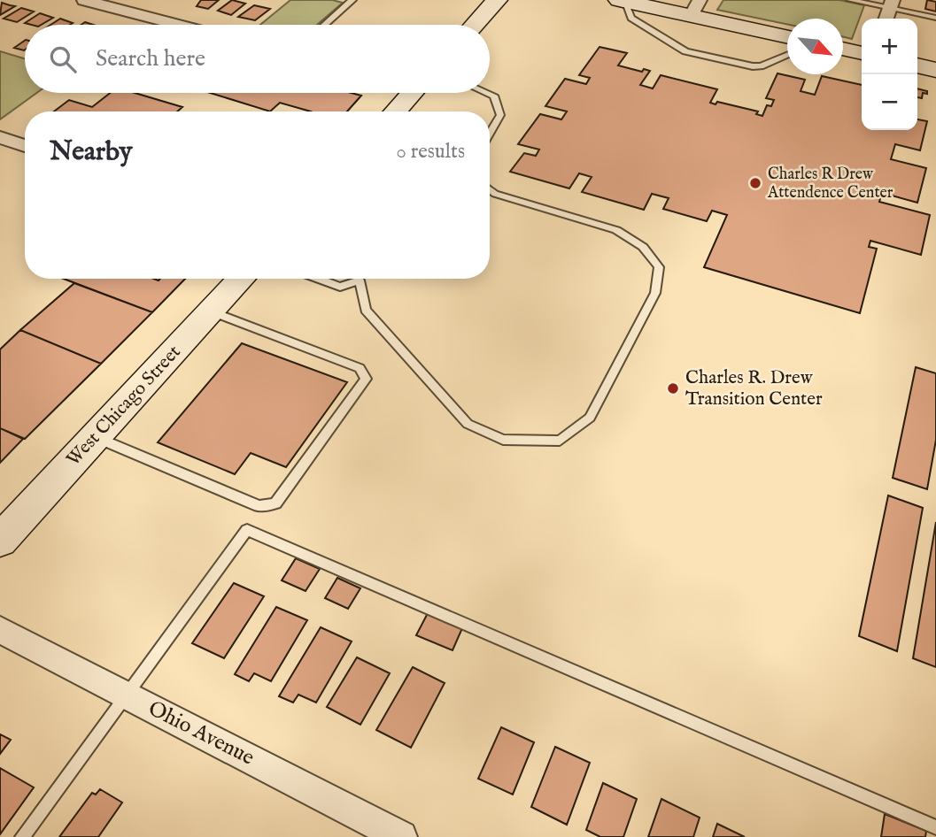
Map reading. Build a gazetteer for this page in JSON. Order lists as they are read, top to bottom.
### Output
{
  "streets": {
    "street": ["West Chicago Street", "Ohio Avenue"]
  },
  "places": ["Charles R Drew Attendence Center", "Charles R. Drew Transition Center"],
  "north": "bottom right",
  "page": {
    "map_buttons": ["+", "−"],
    "search": "Search here",
    "heading": ["Nearby", "0 results"]
  }
}
